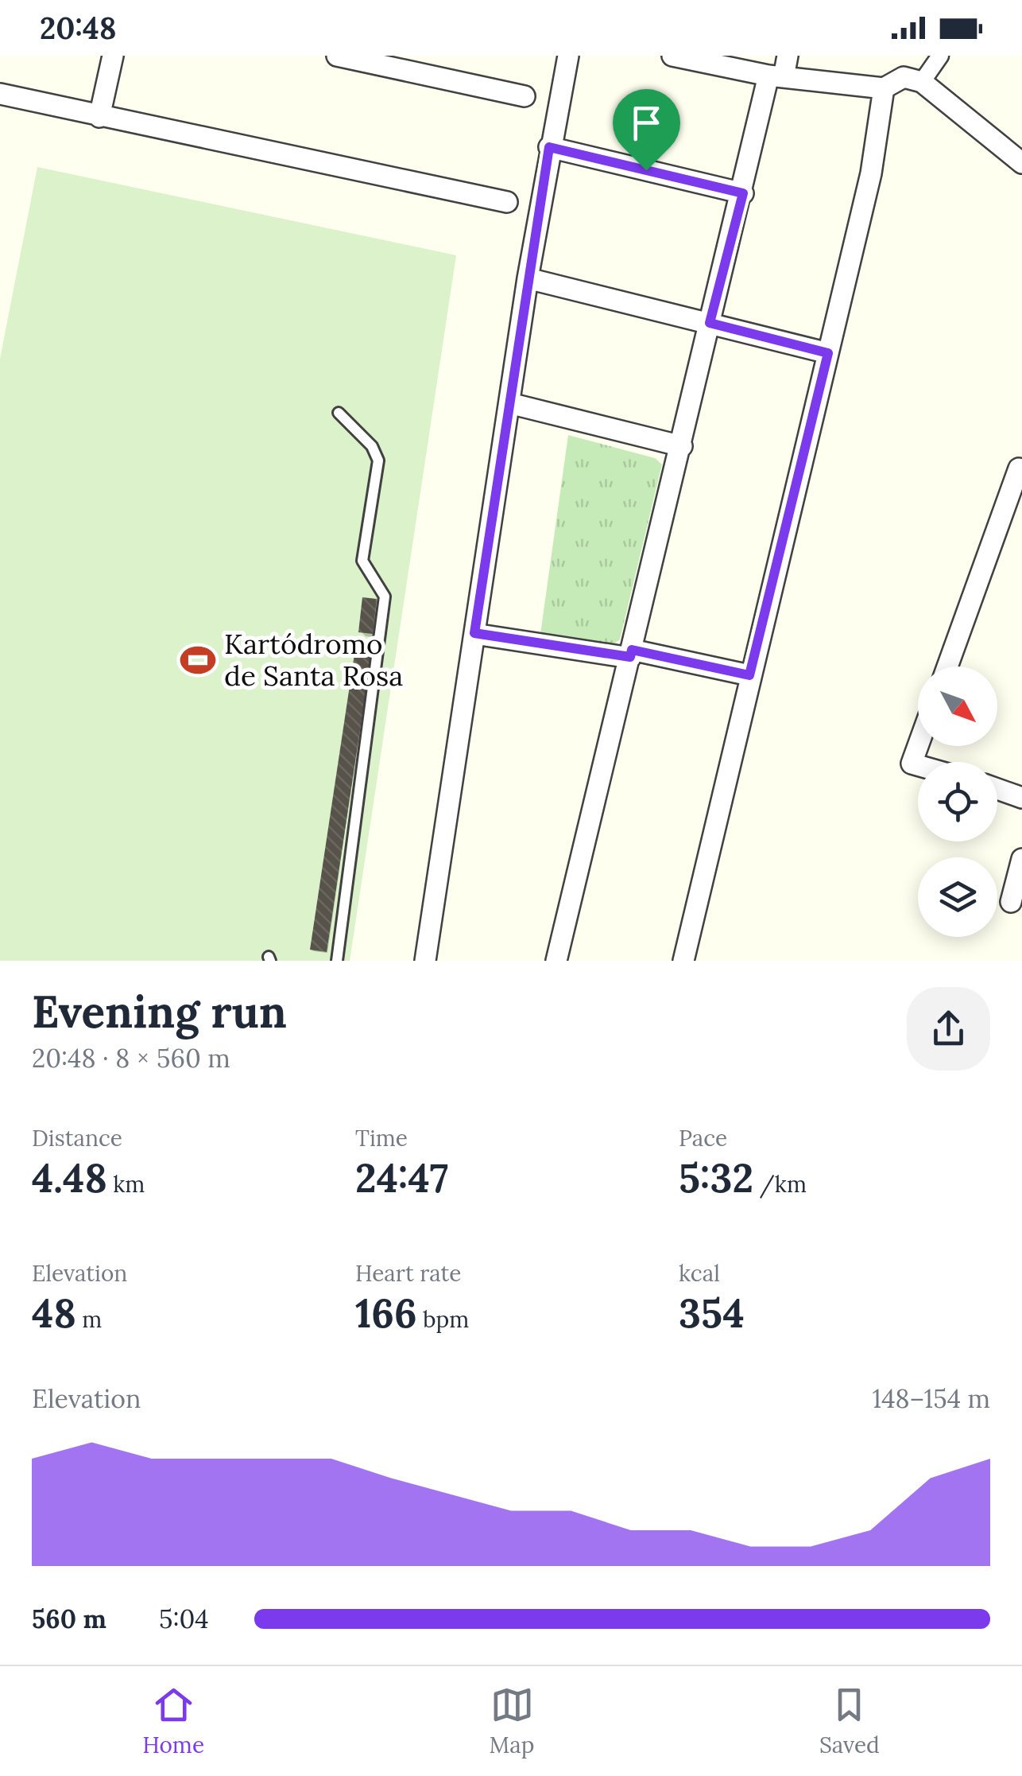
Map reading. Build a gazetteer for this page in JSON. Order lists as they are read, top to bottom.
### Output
{
  "places": {
    "sports": ["Kartódromo de Santa Rosa"]
  },
  "north": "bottom right",
  "page": {
    "status": "20:48",
    "heading": ["Evening run", "20:48 · 8 × 560 m"],
    "stats": [
      ["Distance", "4.48 km"],
      ["Time", "24:47"],
      ["Pace", "5:32 /km"],
      ["Elevation", "48 m"],
      ["Heart rate", "166 bpm"],
      ["kcal", "354"]
    ],
    "chart": ["Elevation", "148–154 m"],
    "list": [
      {
        "name": "560 m",
        "note": "5:04"
      }
    ],
    "tabs": ["Home", "Map", "Saved"]
  }
}
